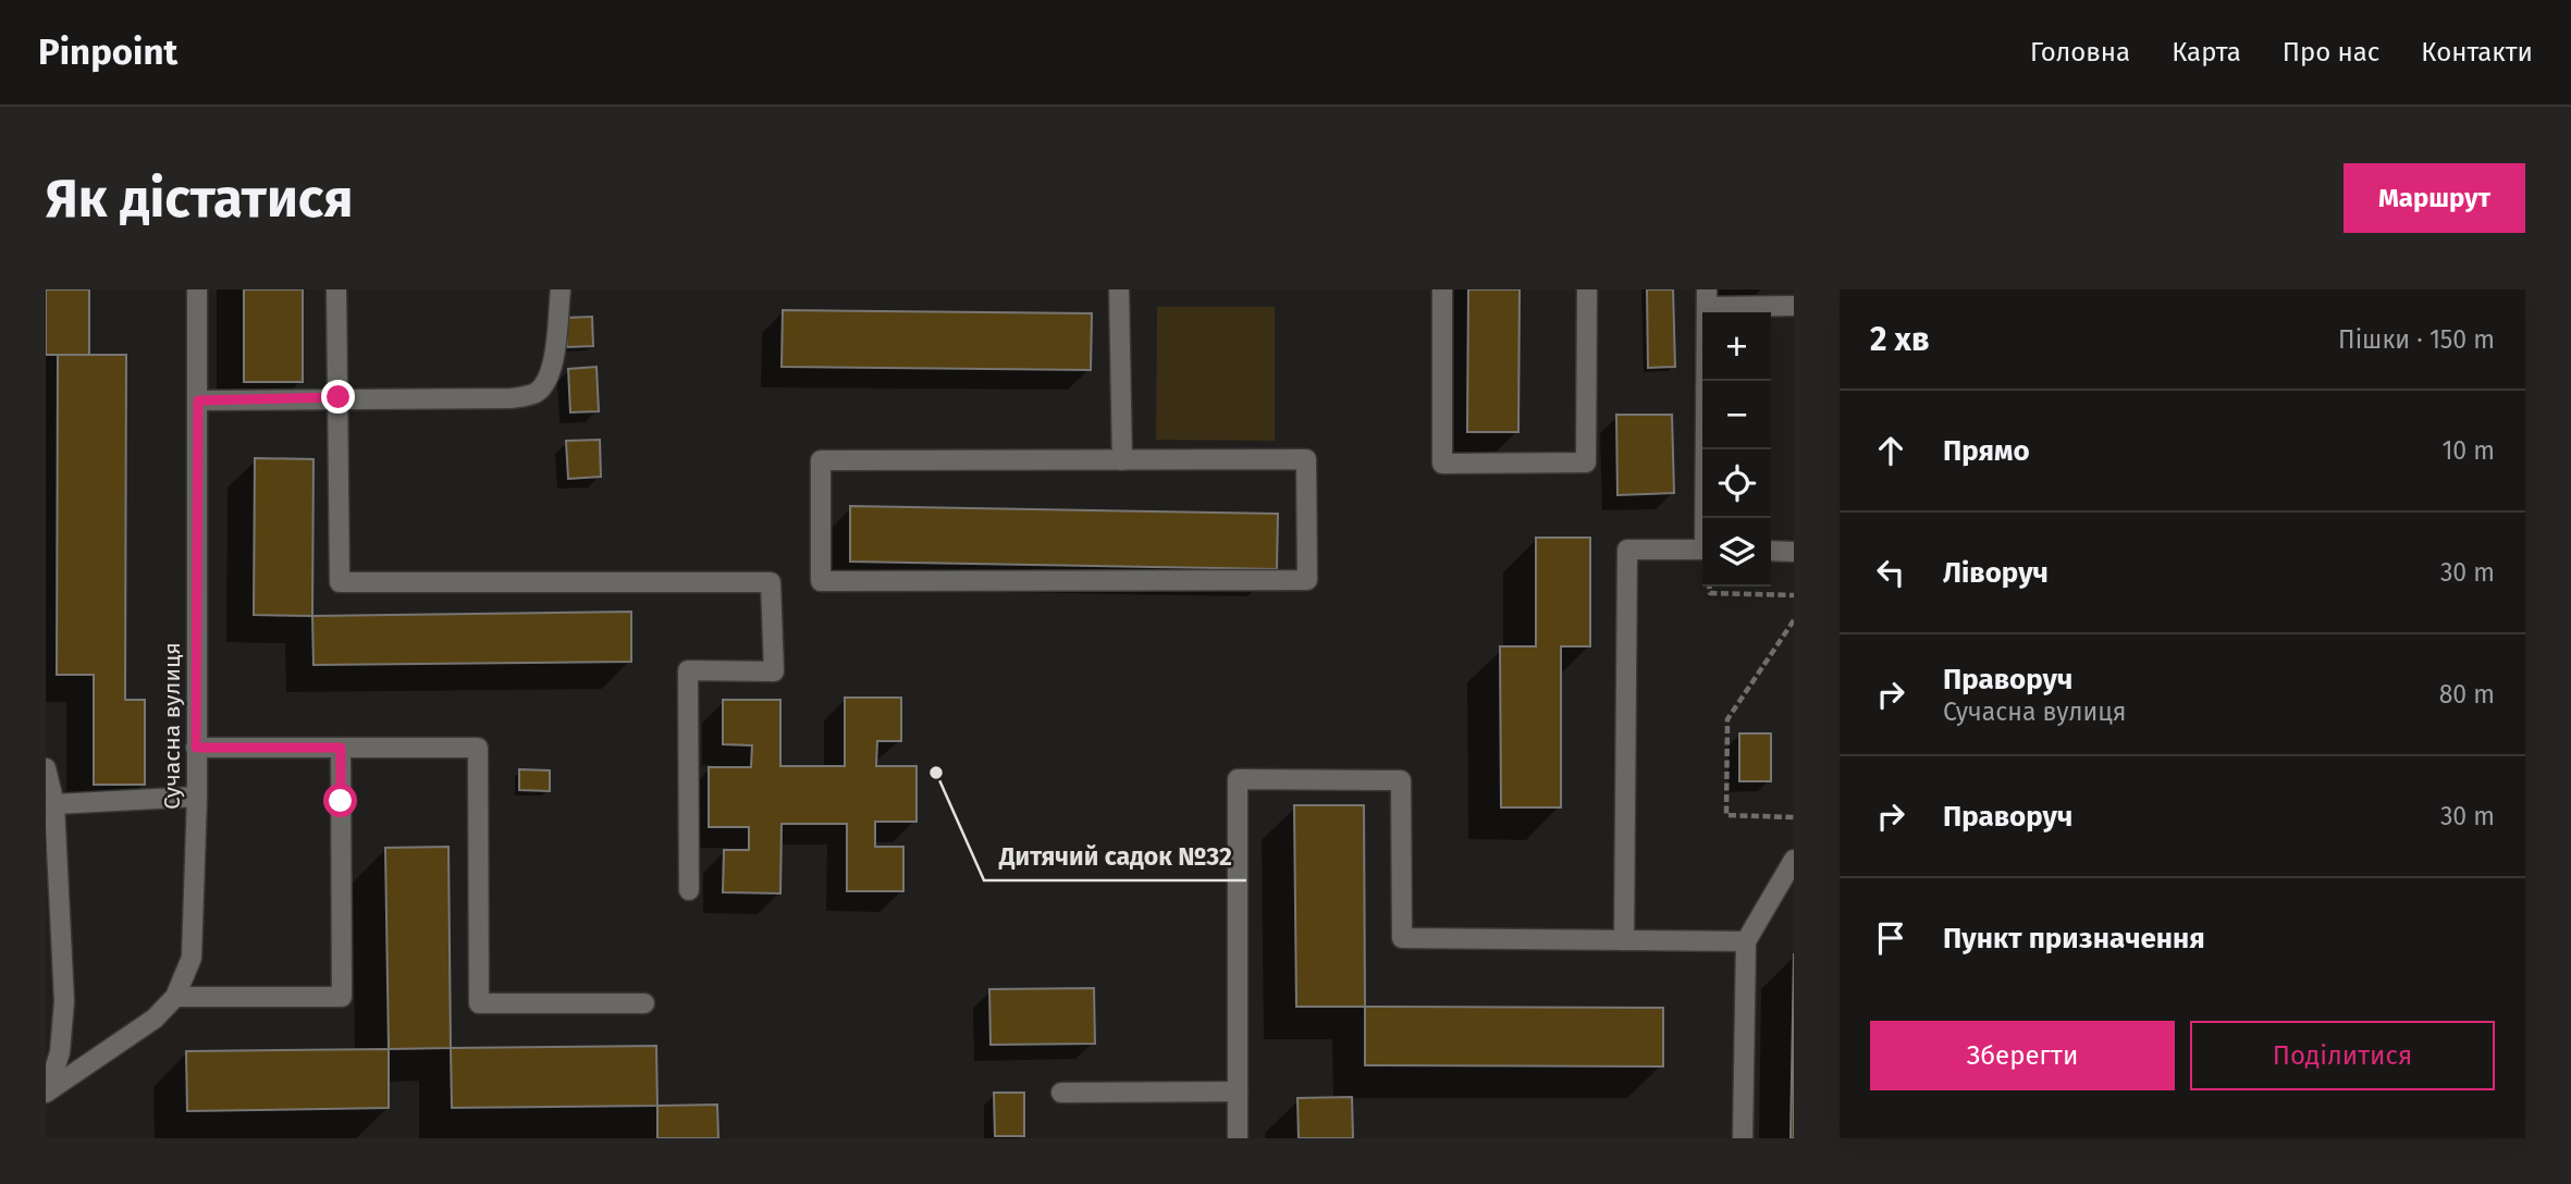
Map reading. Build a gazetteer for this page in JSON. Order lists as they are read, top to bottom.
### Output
{
  "streets": {
    "street": ["Сучасна вулиця"]
  },
  "places": ["Дитячий садок №32"],
  "page": {
    "header": "Pinpoint",
    "nav": [
      "Головна",
      "Карта",
      "Про нас",
      "Контакти"
    ],
    "buttons": [
      "Маршрут",
      ["Зберегти", "Поділитися"]
    ],
    "title": "Як дістатися",
    "heading": ["2 хв", "Пішки · 150 m"],
    "map_buttons": ["+", "−"],
    "list": [
      ["Прямо", "10 m"],
      ["Ліворуч", "30 m"],
      ["Праворуч", "Сучасна вулиця", "80 m"],
      ["Праворуч", "30 m"],
      "Пункт призначення"
    ]
  }
}
